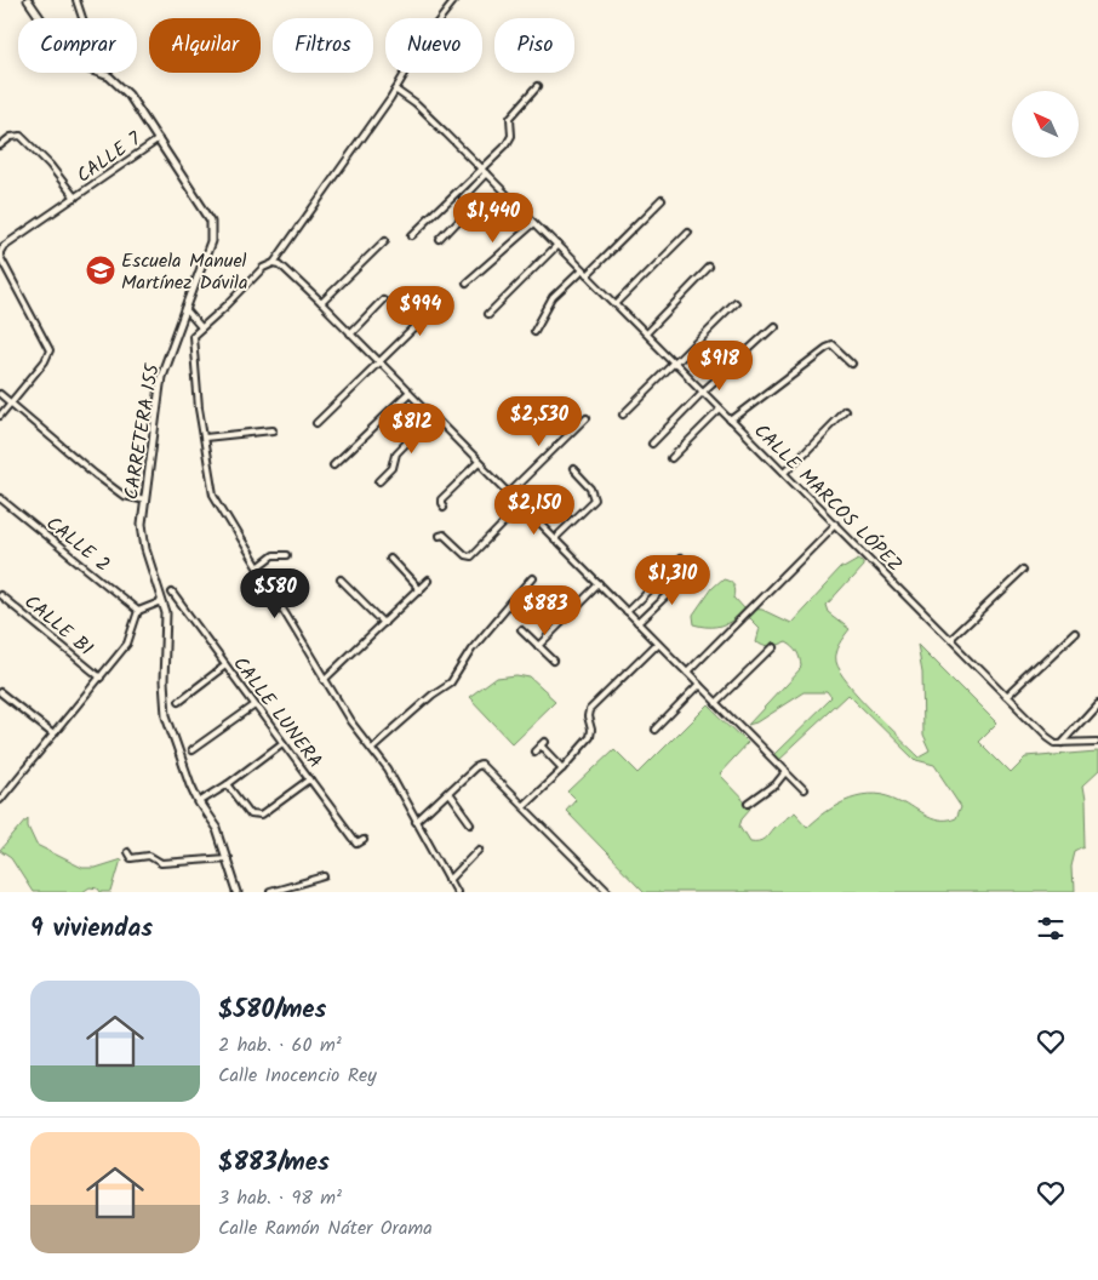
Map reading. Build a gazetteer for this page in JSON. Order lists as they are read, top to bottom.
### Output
{
  "streets": {
    "street": [
      "CALLE 7",
      "CARRETERA 155",
      "CALLE MARCOS LÓPEZ",
      "CALLE 2",
      "CALLE B1",
      "CALLE LUNERA"
    ]
  },
  "crossings": [
    ["CALLE 7", "CARRETERA 155"]
  ],
  "places": {
    "school or university": ["Escuela Manuel Martínez Dávila"]
  },
  "north": "top left",
  "page": {
    "chip": [
      "Comprar",
      "Alquilar",
      "Filtros",
      "Nuevo",
      "Piso"
    ],
    "price": [
      "$1,440",
      "$994",
      "$918",
      "$2,530",
      "$812",
      "$2,150",
      "$1,310",
      "$580",
      "$883"
    ],
    "heading": "9 viviendas",
    "list": [
      {
        "name": "$580/mes",
        "note": "2 hab. · 60 m² · Calle Inocencio Rey"
      },
      {
        "name": "$883/mes",
        "note": "3 hab. · 98 m² · Calle Ramón Náter Orama"
      }
    ]
  }
}
